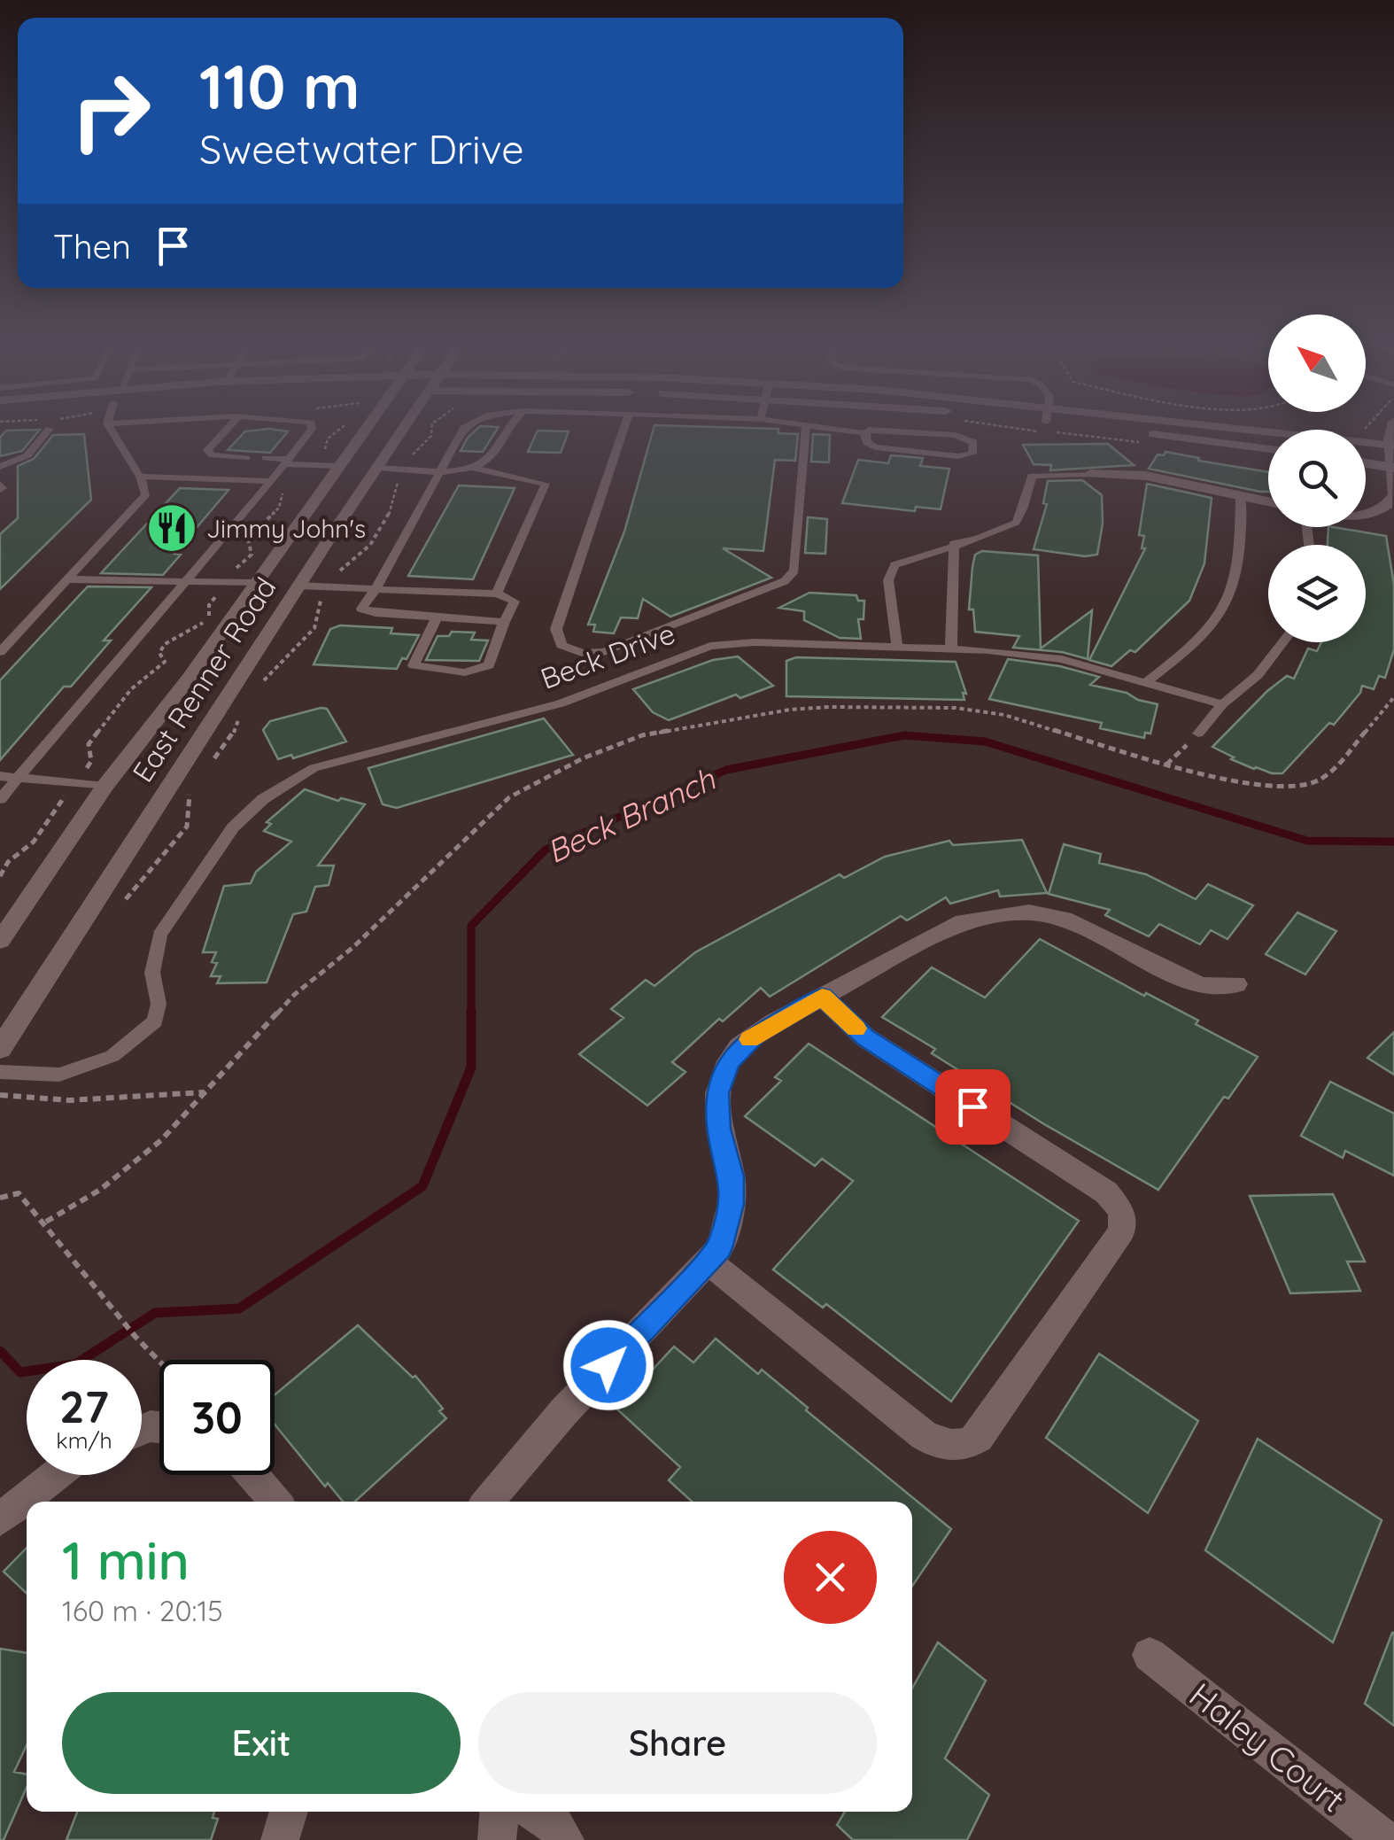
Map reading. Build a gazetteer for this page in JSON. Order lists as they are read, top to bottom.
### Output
{
  "streets": {
    "main road": ["East Renner Road", "Haley Court"],
    "lane": ["Beck Drive"]
  },
  "water": ["Beck Branch"],
  "places": {
    "restaurant": ["Jimmy John's"]
  },
  "north": "top left",
  "page": {
    "turn": ["110 m", "Sweetwater Drive"],
    "then": "Then",
    "speed": "27 km/h",
    "limit": "30",
    "heading": ["1 min", "160 m · 20:15"],
    "buttons": ["Exit", "Share"]
  }
}
